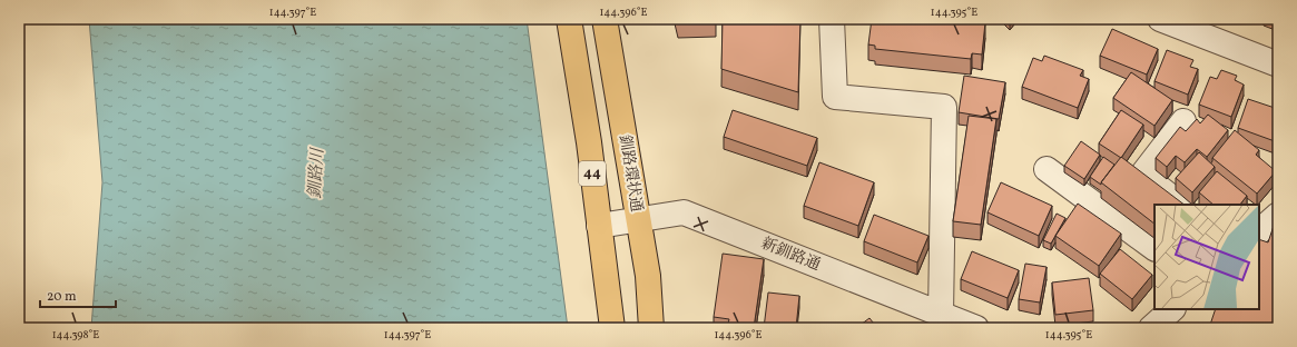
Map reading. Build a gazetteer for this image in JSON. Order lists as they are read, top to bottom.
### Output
{
  "streets": {
    "highway": ["44", "釧路環状通"],
    "street": ["新釧路通"]
  },
  "crossings": [
    ["44", "新釧路通"],
    ["釧路環状通", "新釧路通"]
  ],
  "water": ["釧路川"],
  "scale_bar": "20 m",
  "coordinates": [
    "144.397°E",
    "144.396°E",
    "144.395°E",
    "144.398°E"
  ]
}
